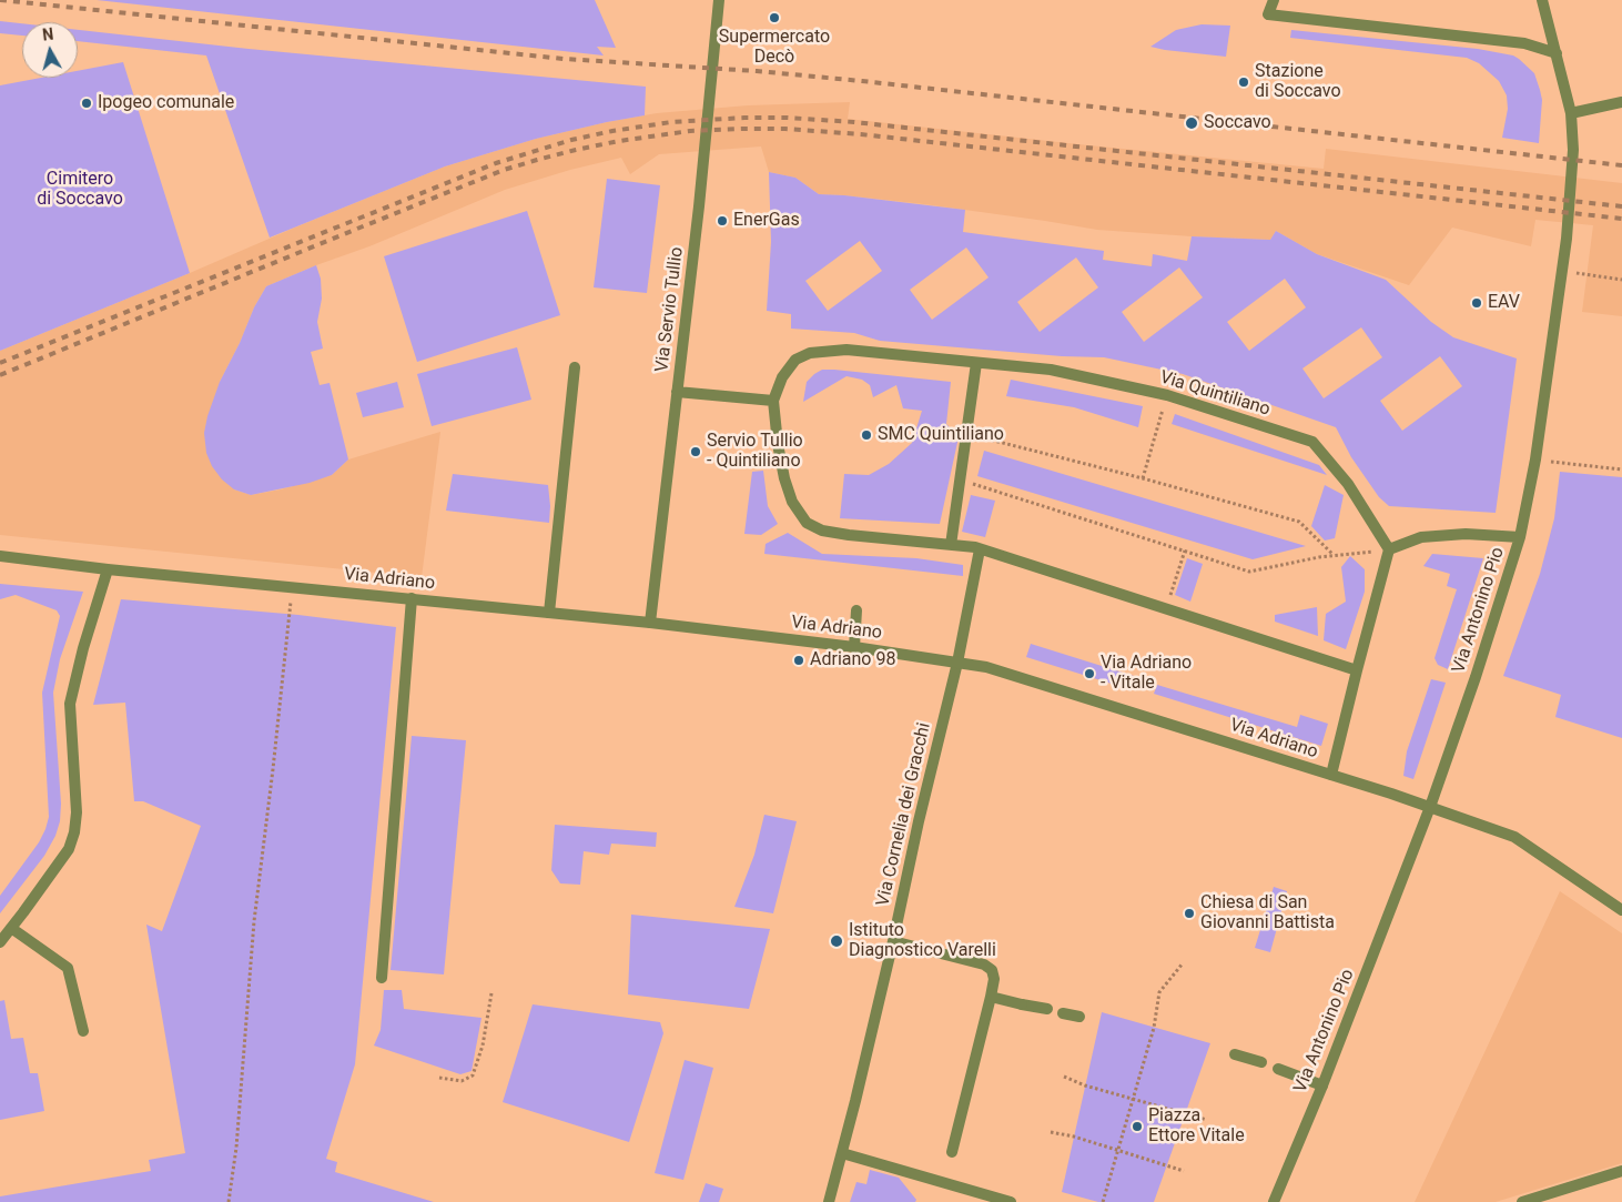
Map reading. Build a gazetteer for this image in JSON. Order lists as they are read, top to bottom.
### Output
{
  "streets": {
    "street": [
      "Via Servio Tullio",
      "Via Quintiliano",
      "Via Adriano",
      "Via Antonino Pio",
      "Via Cornelia dei Gracchi"
    ]
  },
  "crossings": [
    ["Via Servio Tullio", "Via Adriano"],
    ["Via Quintiliano", "Via Cornelia dei Gracchi"],
    ["Via Adriano", "Via Antonino Pio"],
    ["Via Adriano", "Via Cornelia dei Gracchi"]
  ],
  "parks": ["Cimitero di Soccavo"],
  "places": [
    "Supermercato Decò",
    "Stazione di Soccavo",
    "Ipogeo comunale",
    "Soccavo",
    "EnerGas",
    "EAV",
    "SMC Quintiliano",
    "Servio Tullio - Quintiliano",
    "Adriano 98",
    "Via Adriano - Vitale",
    "Chiesa di San Giovanni Battista",
    "Istituto Diagnostico Varelli",
    "Piazza Ettore Vitale"
  ],
  "north": "top"
}
